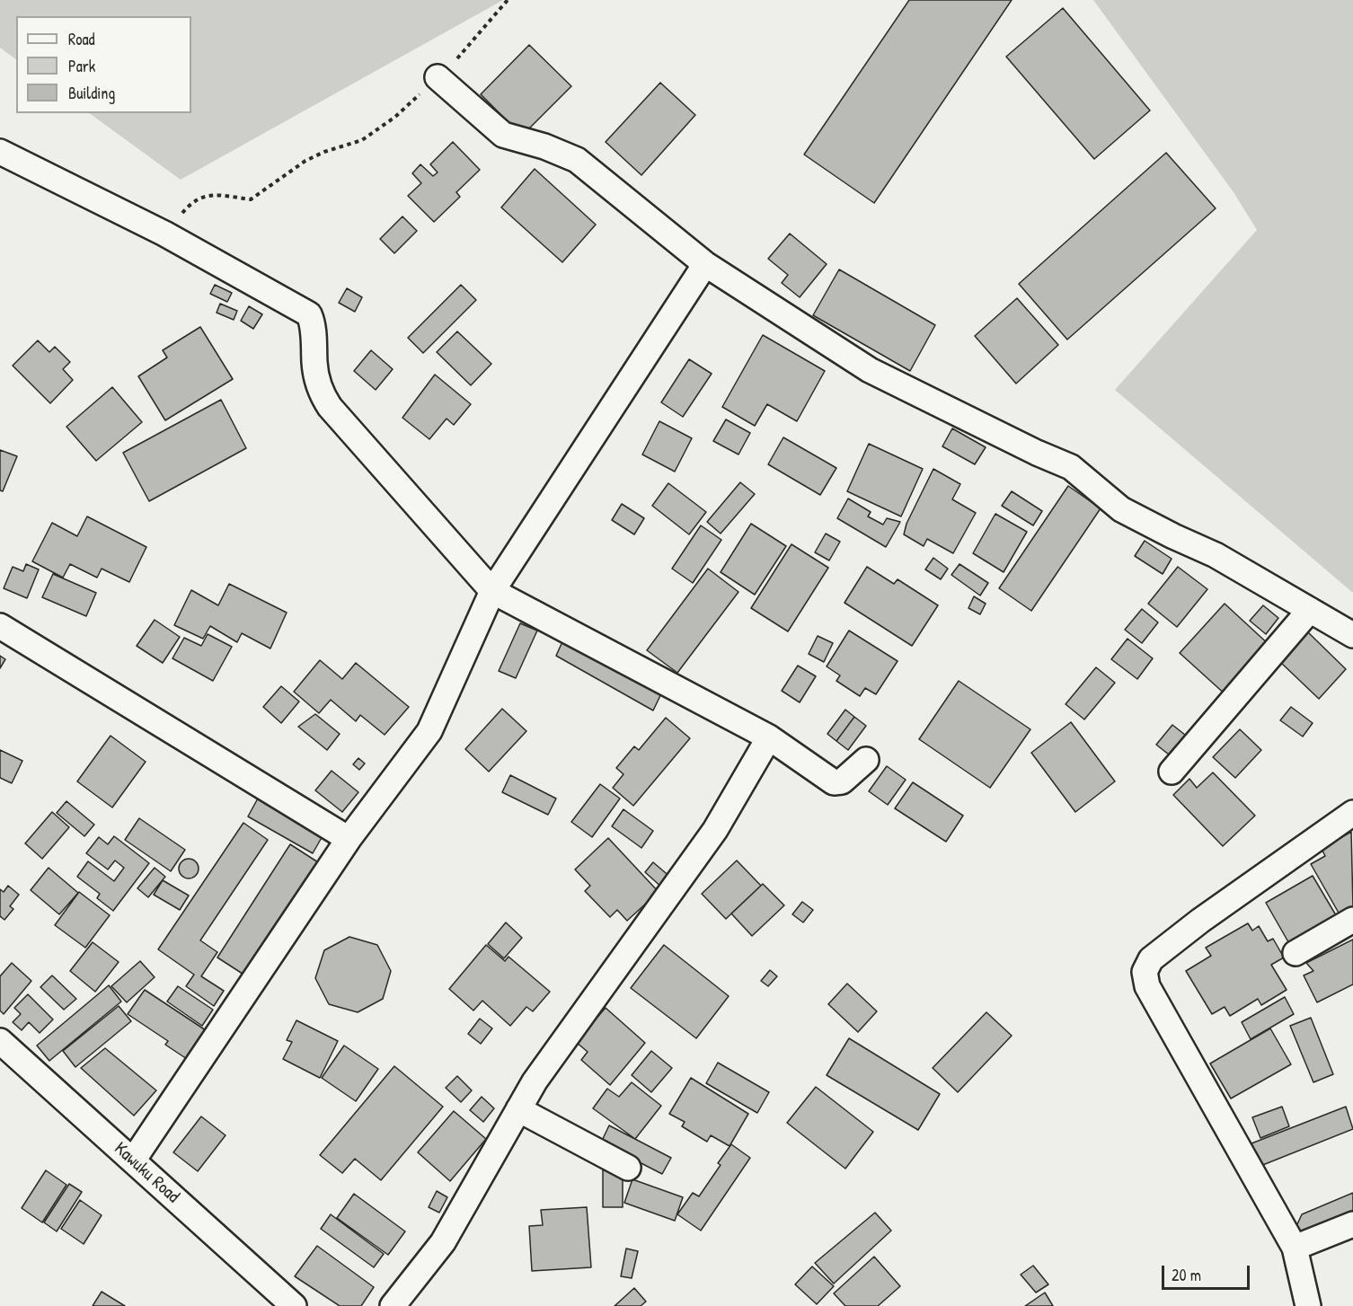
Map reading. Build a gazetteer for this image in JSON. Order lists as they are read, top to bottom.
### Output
{
  "streets": {
    "street": ["Kawuku Road"]
  },
  "legend": ["Road", "Park", "Building"],
  "scale_bar": "20 m"
}
